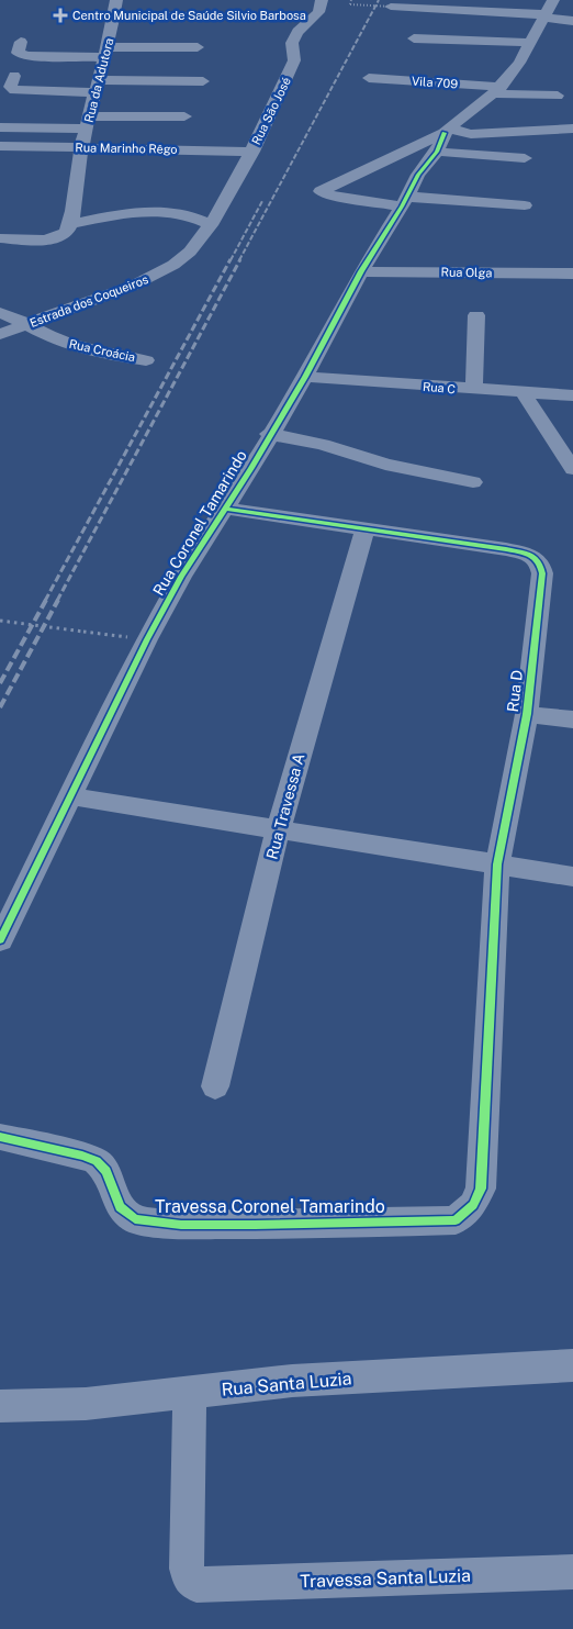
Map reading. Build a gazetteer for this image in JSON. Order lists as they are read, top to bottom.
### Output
{
  "streets": {
    "street": [
      "Rua da Adutora",
      "Vila 709",
      "Rua São José",
      "Rua Marinho Rêgo",
      "Rua Olga",
      "Estrada dos Coqueiros",
      "Rua Croácia",
      "Rua C",
      "Rua Coronel Tamarindo",
      "Rua D",
      "Rua Travessa A",
      "Travessa Coronel Tamarindo",
      "Rua Santa Luzia",
      "Travessa Santa Luzia"
    ]
  },
  "crossings": [
    ["Rua da Adutora", "Rua Marinho Rêgo"],
    ["Rua São José", "Rua Marinho Rêgo"],
    ["Rua São José", "Estrada dos Coqueiros"],
    ["Rua Olga", "Rua Coronel Tamarindo"],
    ["Estrada dos Coqueiros", "Rua Croácia"],
    ["Rua C", "Rua Coronel Tamarindo"],
    ["Rua Coronel Tamarindo", "Rua D"],
    ["Rua D", "Rua Travessa A"],
    ["Rua D", "Travessa Coronel Tamarindo"],
    ["Rua Santa Luzia", "Travessa Santa Luzia"]
  ],
  "places": {
    "health": ["Centro Municipal de Saúde Silvio Barbosa"]
  }
}
